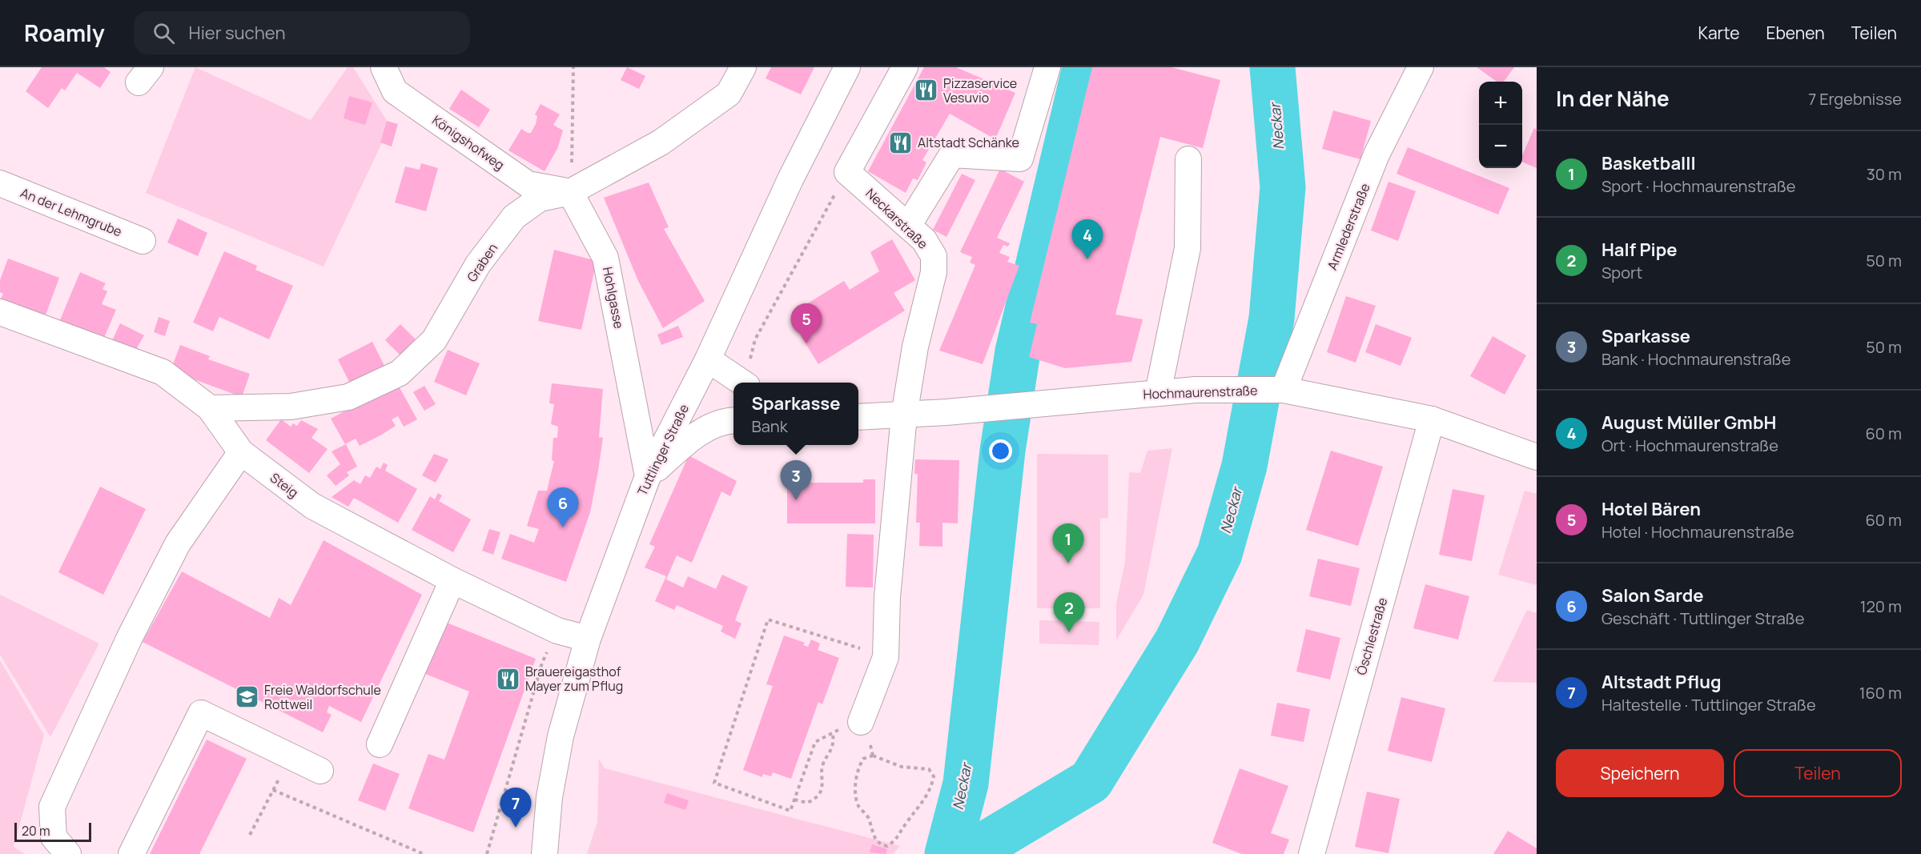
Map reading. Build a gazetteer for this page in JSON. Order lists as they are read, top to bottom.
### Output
{
  "streets": {
    "street": [
      "Königshofweg",
      "An der Lehmgrube",
      "Neckarstraße",
      "Armlederstraße",
      "Graben",
      "Hohlgasse",
      "Hochmaurenstraße",
      "Tuttlinger Straße",
      "Steig",
      "Öschlestraße"
    ]
  },
  "crossings": [
    ["Königshofweg", "Graben"],
    ["Königshofweg", "Hohlgasse"],
    ["Neckarstraße", "Hochmaurenstraße"],
    ["Armlederstraße", "Hochmaurenstraße"],
    ["Graben", "Hohlgasse"],
    ["Graben", "Steig"],
    ["Hohlgasse", "Tuttlinger Straße"],
    ["Hochmaurenstraße", "Öschlestraße"],
    ["Tuttlinger Straße", "Steig"]
  ],
  "water": ["Neckar"],
  "places": {
    "restaurant": ["Pizzaservice Vesuvio", "Altstadt Schänke", "Brauereigasthof Mayer zum Pflug"],
    "school or university": ["Freie Waldorfschule Rottweil"]
  },
  "scale_bar": "20 m",
  "page": {
    "header": "Roamly",
    "search": "Hier suchen",
    "nav": ["Karte", "Ebenen", "Teilen"],
    "heading": ["In der Nähe", "7 Ergebnisse"],
    "map_buttons": ["+", "−"],
    "list": [
      {
        "mark": "1",
        "name": "Basketballl",
        "note": "Sport · Hochmaurenstraße",
        "value": "30 m"
      },
      {
        "mark": "2",
        "name": "Half Pipe",
        "note": "Sport",
        "value": "50 m"
      },
      {
        "mark": "3",
        "name": "Sparkasse",
        "note": "Bank · Hochmaurenstraße",
        "value": "50 m"
      },
      {
        "mark": "4",
        "name": "August Müller GmbH",
        "note": "Ort · Hochmaurenstraße",
        "value": "60 m"
      },
      {
        "mark": "5",
        "name": "Hotel Bären",
        "note": "Hotel · Hochmaurenstraße",
        "value": "60 m"
      },
      {
        "mark": "6",
        "name": "Salon Sarde",
        "note": "Geschäft · Tuttlinger Straße",
        "value": "120 m"
      },
      {
        "mark": "7",
        "name": "Altstadt Pflug",
        "note": "Haltestelle · Tuttlinger Straße",
        "value": "160 m"
      }
    ],
    "pins": [
      "4",
      "5",
      "3",
      "6",
      "1",
      "2",
      "7"
    ],
    "popup": ["Sparkasse", "Bank"],
    "buttons": ["Speichern", "Teilen"],
    "scale": "20 m"
  }
}
